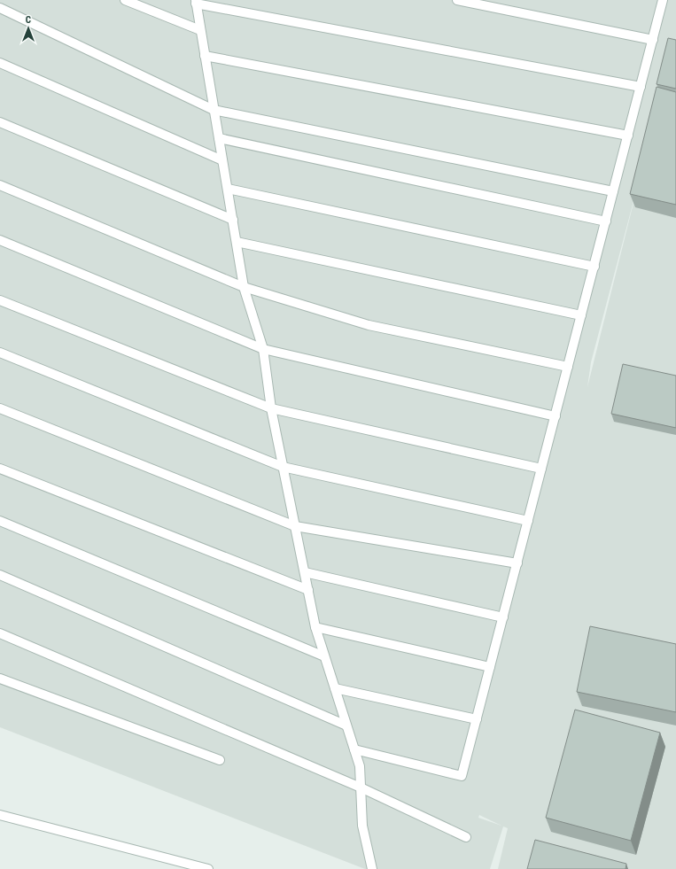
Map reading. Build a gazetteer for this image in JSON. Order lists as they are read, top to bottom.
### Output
{
  "north": "top"
}
